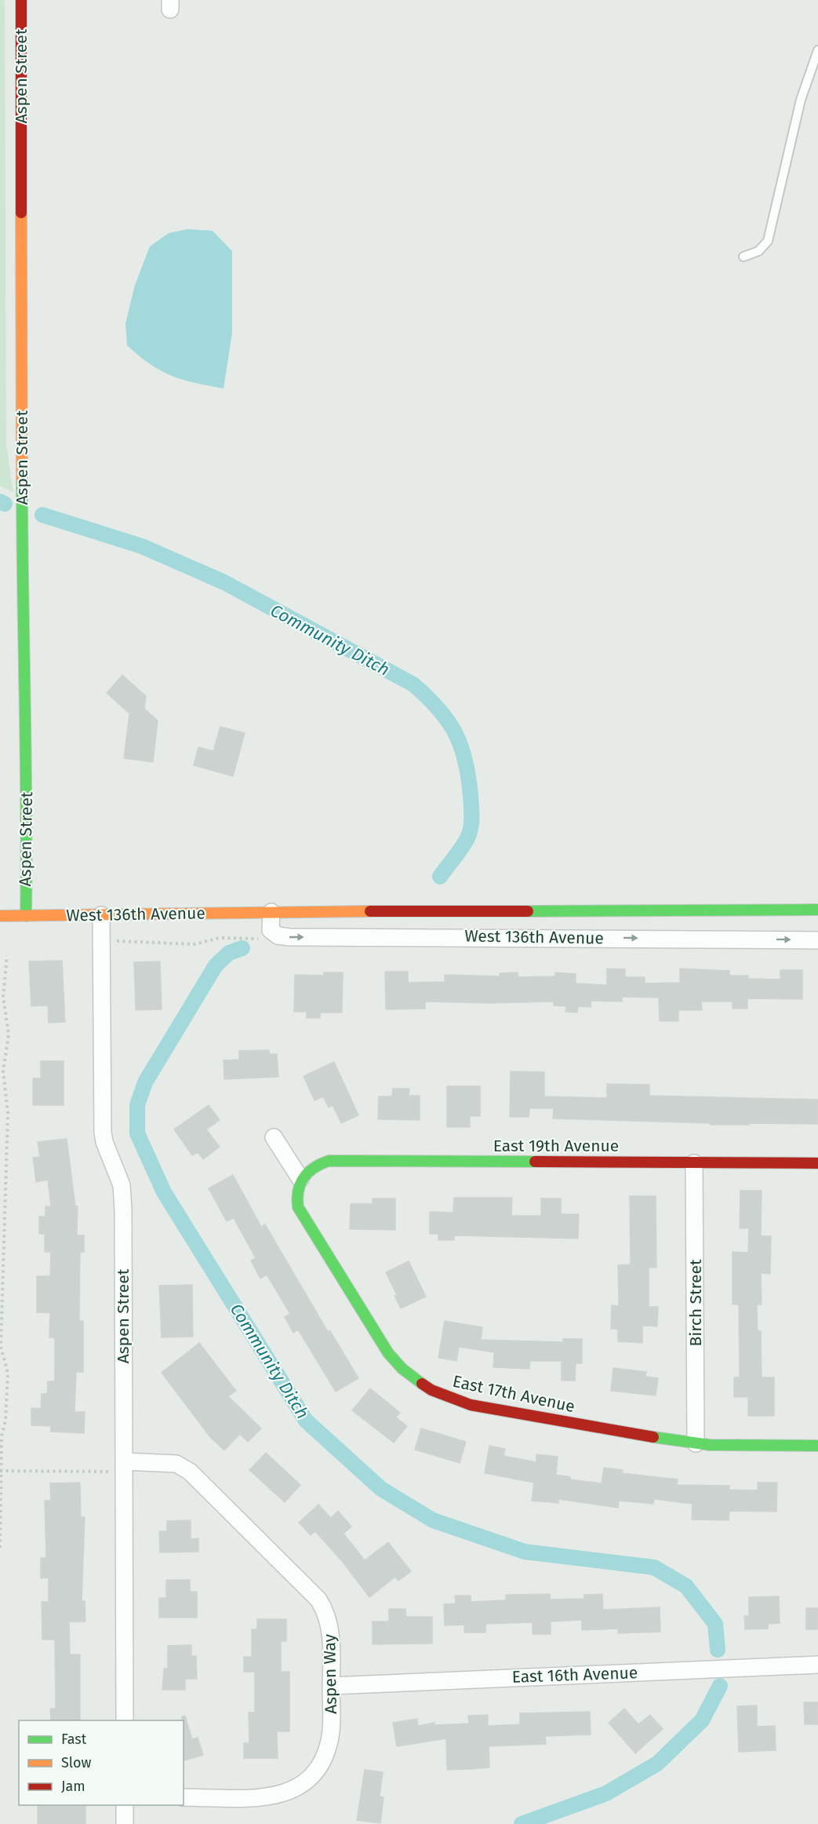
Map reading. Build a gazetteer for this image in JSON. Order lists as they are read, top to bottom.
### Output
{
  "streets": {
    "street": [
      "Aspen Street",
      "West 136th Avenue",
      "East 19th Avenue",
      "Birch Street",
      "East 17th Avenue",
      "Aspen Way",
      "East 16th Avenue"
    ]
  },
  "crossings": [
    ["Aspen Street", "West 136th Avenue"],
    ["Aspen Street", "Aspen Way"],
    ["East 19th Avenue", "Birch Street"],
    ["East 19th Avenue", "East 17th Avenue"],
    ["Birch Street", "East 17th Avenue"],
    ["Aspen Way", "East 16th Avenue"]
  ],
  "water": ["Community Ditch"],
  "legend": ["Fast", "Slow", "Jam"]
}
